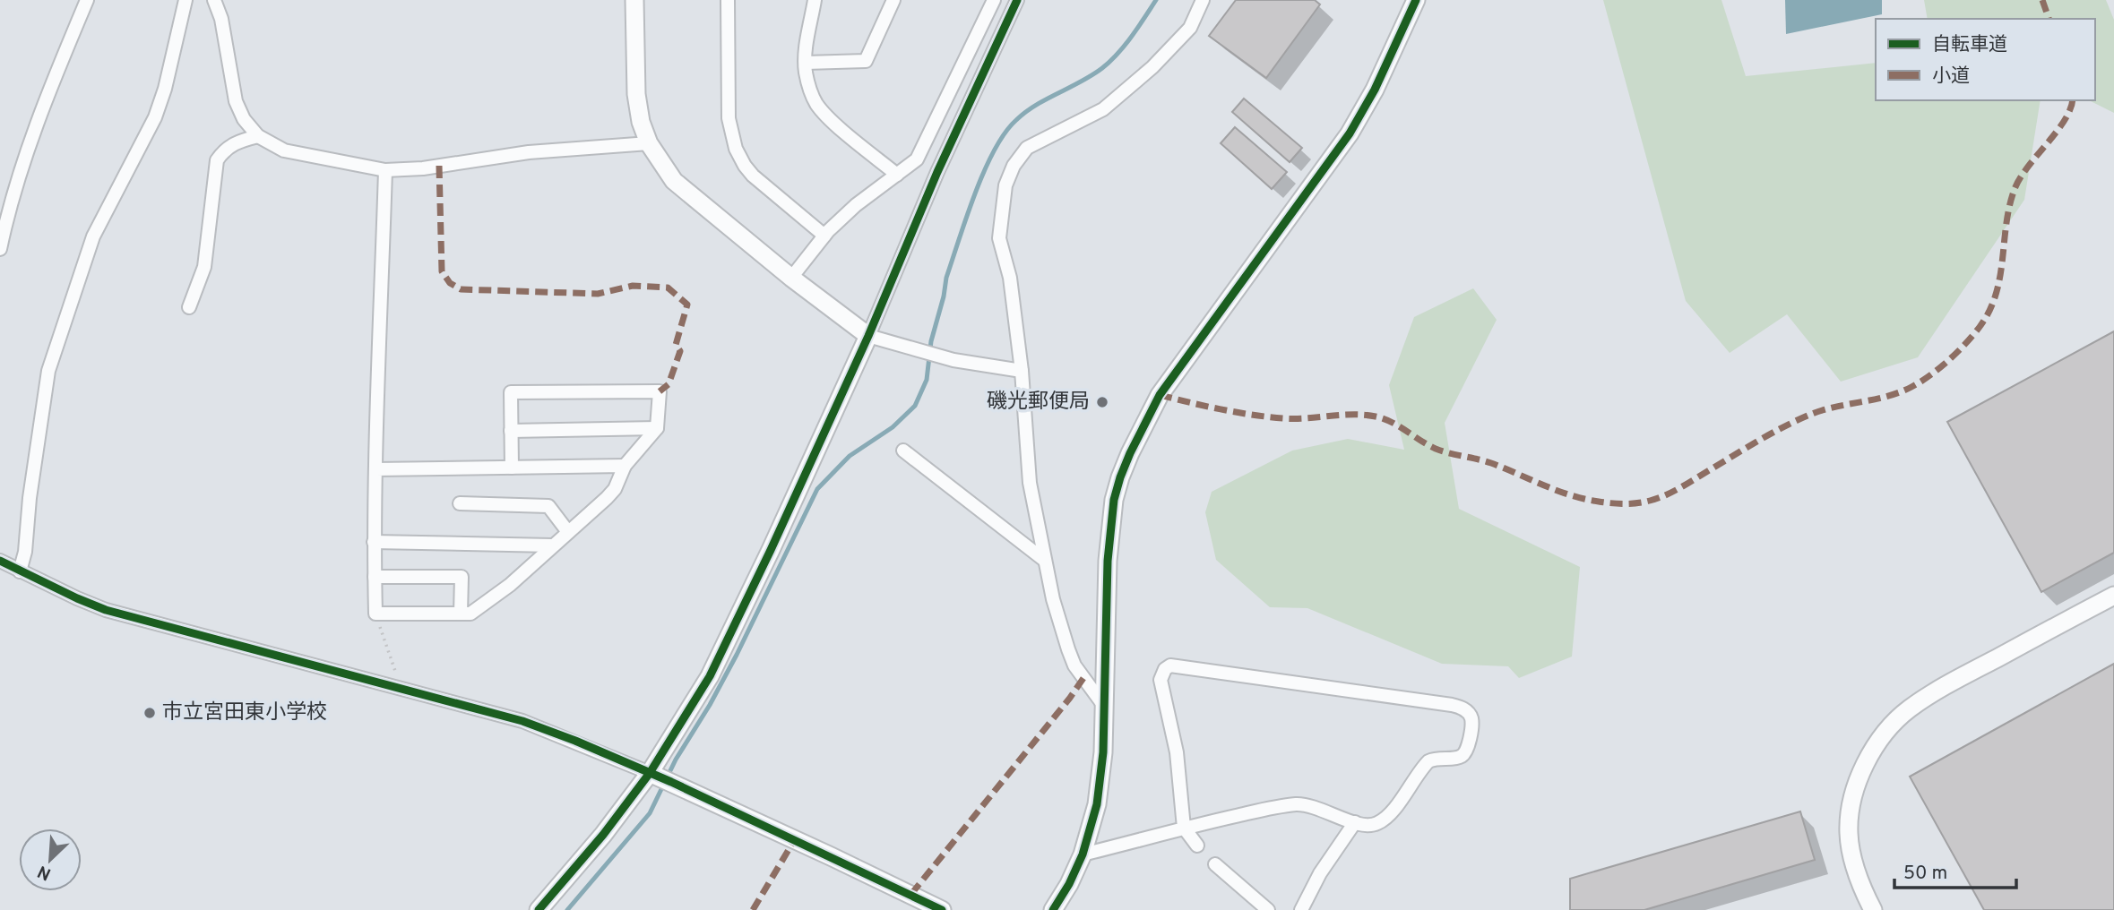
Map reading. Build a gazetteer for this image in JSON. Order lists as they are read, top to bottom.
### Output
{
  "places": ["磯光郵便局", "市立宮田東小学校"],
  "legend": ["自転車道", "小道"],
  "scale_bar": "50 m",
  "north": "bottom left"
}
